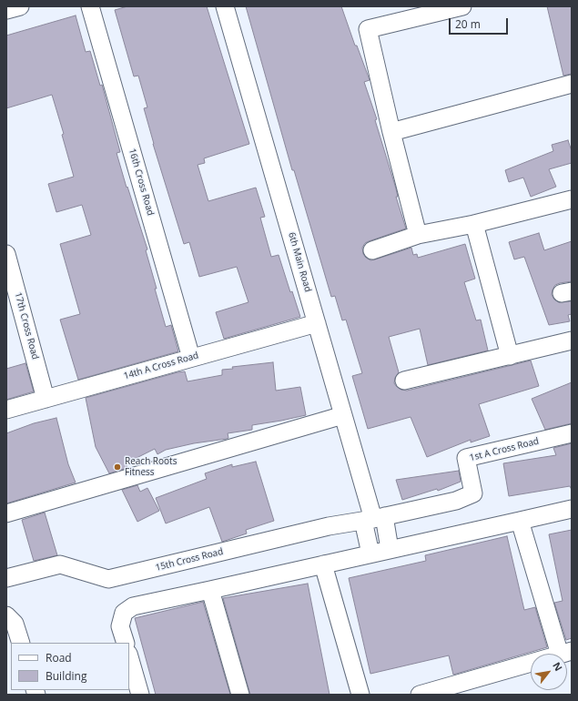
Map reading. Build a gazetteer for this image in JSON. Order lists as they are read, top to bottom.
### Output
{
  "streets": {
    "street": [
      "16th Cross Road",
      "6th Main Road",
      "17th Cross Road",
      "14th A Cross Road",
      "1st A Cross Road",
      "15th Cross Road"
    ]
  },
  "crossings": [
    ["16th Cross Road", "14th A Cross Road"],
    ["6th Main Road", "14th A Cross Road"],
    ["6th Main Road", "1st A Cross Road"],
    ["6th Main Road", "15th Cross Road"],
    ["17th Cross Road", "14th A Cross Road"],
    ["1st A Cross Road", "15th Cross Road"]
  ],
  "places": ["Reach Roots Fitness"],
  "legend": ["Road", "Building"],
  "scale_bar": "20 m",
  "north": "top right"
}
